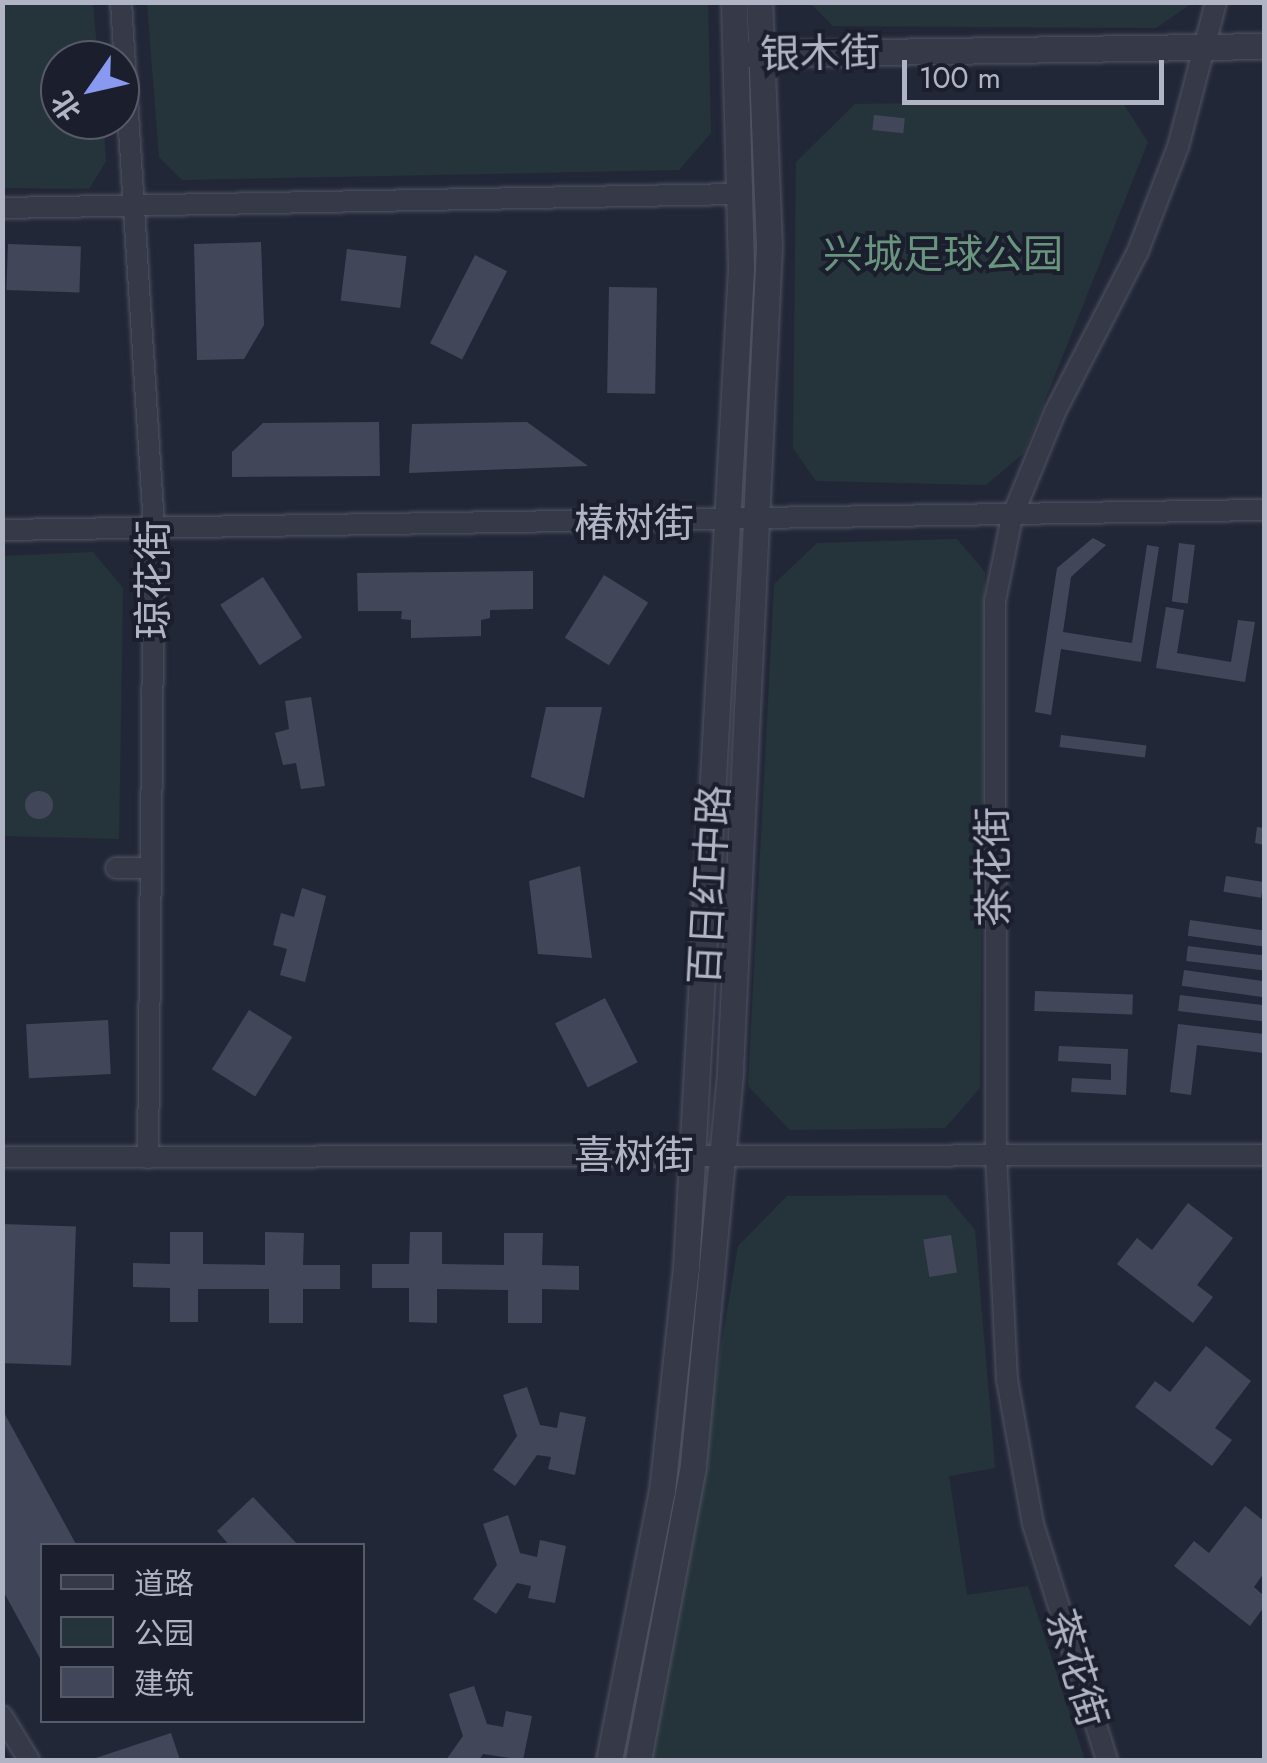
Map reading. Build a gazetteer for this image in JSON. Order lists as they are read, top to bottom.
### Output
{
  "streets": {
    "street": [
      "银木街",
      "椿树街",
      "琼花街",
      "茶花街",
      "百日红中路",
      "喜树街"
    ]
  },
  "crossings": [
    ["银木街", "茶花街"],
    ["银木街", "百日红中路"],
    ["椿树街", "琼花街"],
    ["椿树街", "茶花街"],
    ["椿树街", "百日红中路"],
    ["琼花街", "喜树街"],
    ["茶花街", "喜树街"],
    ["百日红中路", "喜树街"]
  ],
  "parks": ["兴城足球公园"],
  "legend": ["道路", "公园", "建筑"],
  "scale_bar": "100 m",
  "north": "bottom left"
}
